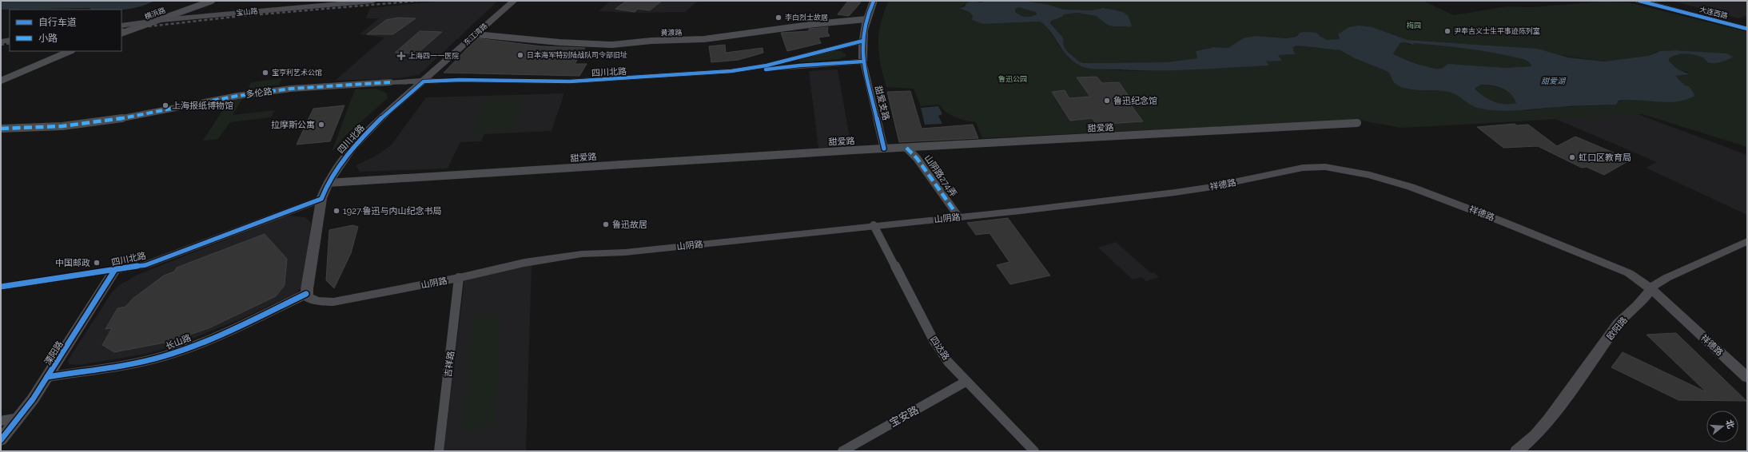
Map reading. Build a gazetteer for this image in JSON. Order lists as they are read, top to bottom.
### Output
{
  "streets": {
    "main road": [
      "宝山路",
      "大连西路",
      "东江湾路",
      "四川北路",
      "多伦路",
      "祥德路",
      "山阴路",
      "欧阳路",
      "溧阳路"
    ],
    "street": [
      "横浜路",
      "黄渡路",
      "甜爱支路",
      "甜爱路",
      "山阴路274弄",
      "长山路",
      "四达路",
      "吉祥路",
      "宝安路"
    ]
  },
  "crossings": [
    ["宝山路", "横浜路"],
    ["黄渡路", "东江湾路"],
    ["东江湾路", "四川北路"],
    ["东江湾路", "多伦路"],
    ["四川北路", "多伦路"],
    ["四川北路", "甜爱支路"],
    ["四川北路", "甜爱路"],
    ["四川北路", "溧阳路"],
    ["甜爱支路", "甜爱路"],
    ["甜爱路", "山阴路274弄"],
    ["山阴路274弄", "山阴路"],
    ["祥德路", "山阴路"],
    ["祥德路", "欧阳路"],
    ["山阴路", "长山路"],
    ["山阴路", "四达路"],
    ["山阴路", "吉祥路"],
    ["长山路", "溧阳路"],
    ["四达路", "宝安路"]
  ],
  "water": ["甜爱湖"],
  "parks": ["梅园", "鲁迅公园"],
  "places": {
    "other": [
      "李白烈士故居",
      "尹奉吉义士生平事迹陈列室",
      "日本海军特别陆战队司令部旧址",
      "宝亨利艺术公馆",
      "鲁迅纪念馆",
      "上海报纸博物馆",
      "拉摩斯公寓",
      "虹口区教育局",
      "1927·鲁迅与内山纪念书局",
      "鲁迅故居",
      "中国邮政"
    ],
    "health": ["上海四一一医院"]
  },
  "legend": ["自行车道", "小路"],
  "north": "right"
}
